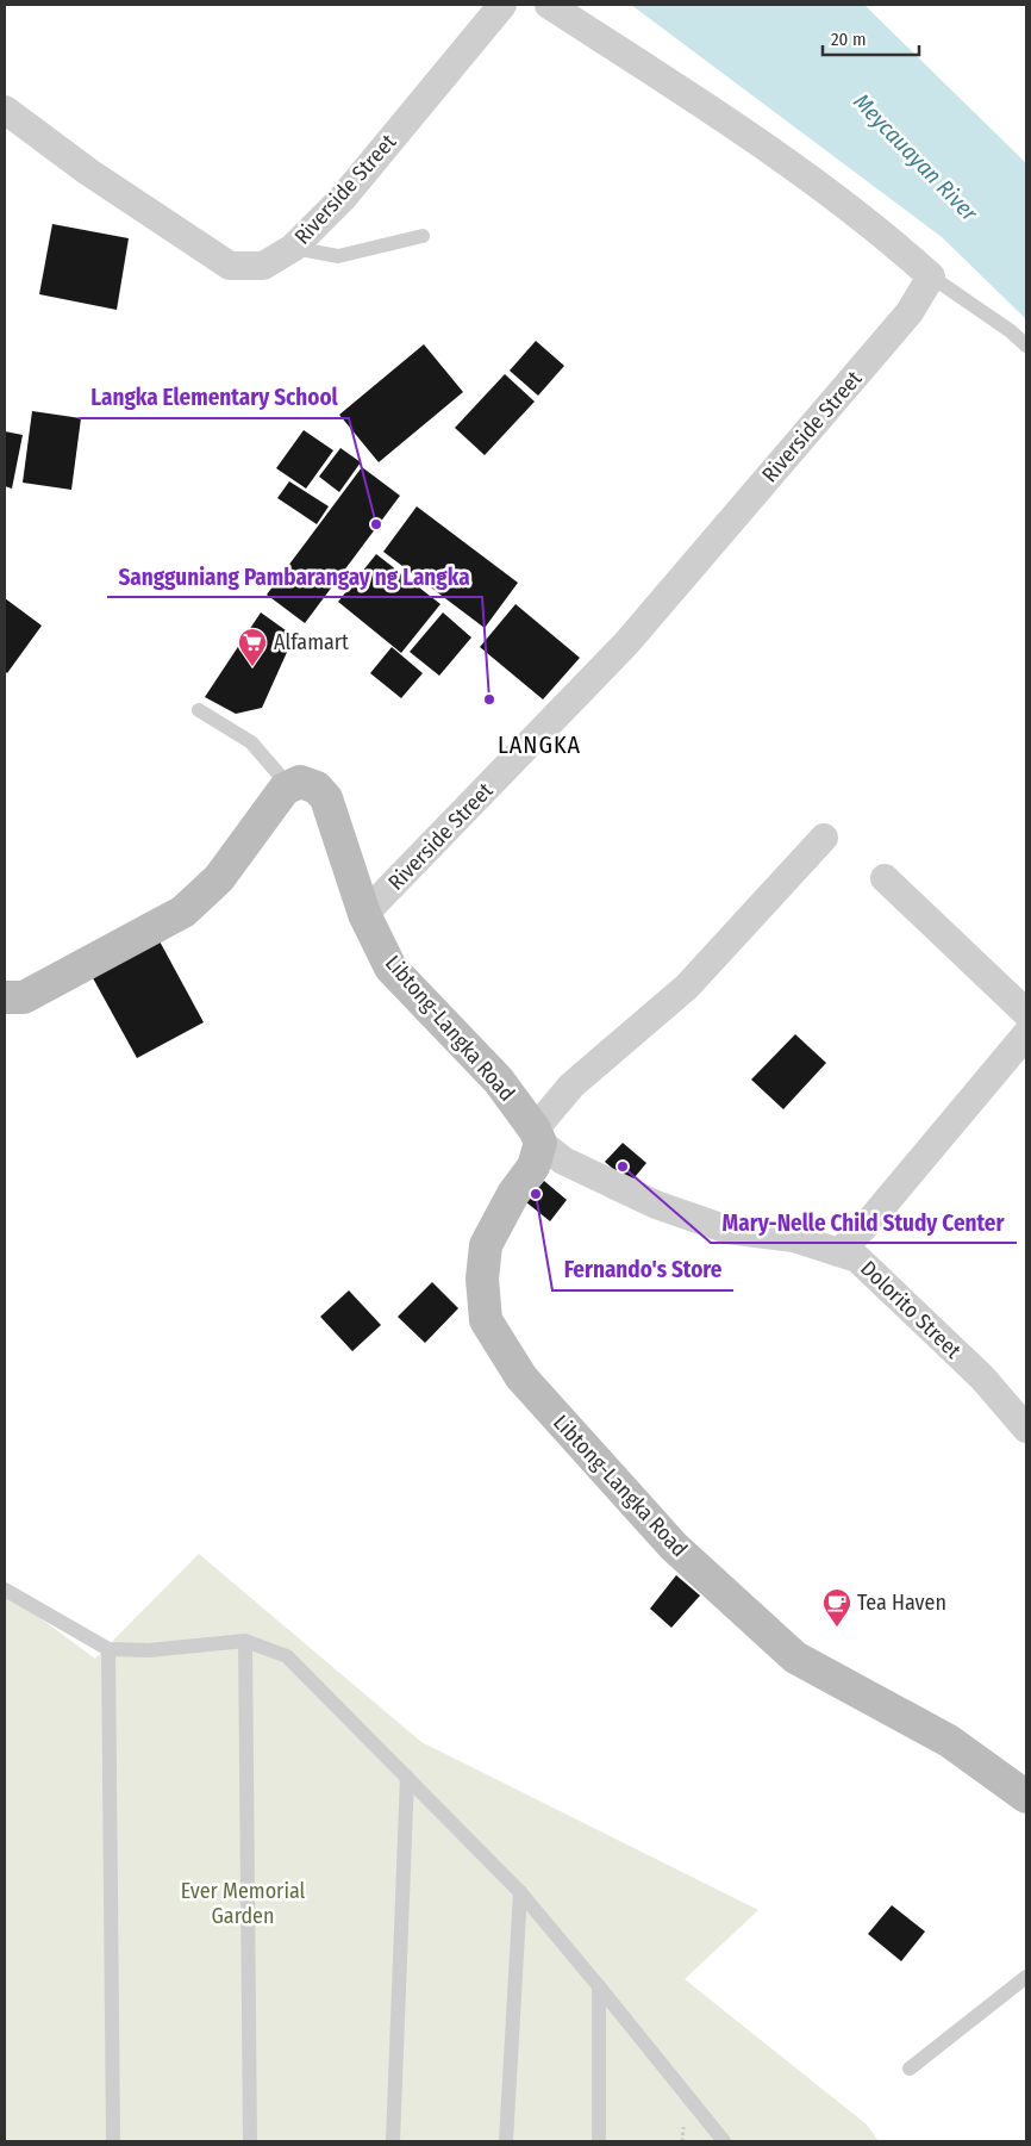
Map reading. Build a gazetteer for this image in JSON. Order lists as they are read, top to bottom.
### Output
{
  "streets": {
    "main road": ["Libtong-Langka Road"],
    "street": ["Riverside Street", "Dolorito Street"]
  },
  "crossings": [
    ["Riverside Street", "Libtong-Langka Road"],
    ["Libtong-Langka Road", "Dolorito Street"]
  ],
  "districts": ["LANGKA"],
  "water": ["Meycauayan River"],
  "parks": ["Ever Memorial Garden"],
  "places": {
    "other": [
      "Langka Elementary School",
      "Sangguniang Pambarangay ng Langka",
      "Mary-Nelle Child Study Center",
      "Fernando's Store"
    ],
    "supermarket": ["Alfamart"],
    "cafe": ["Tea Haven"]
  },
  "scale_bar": "20 m"
}
